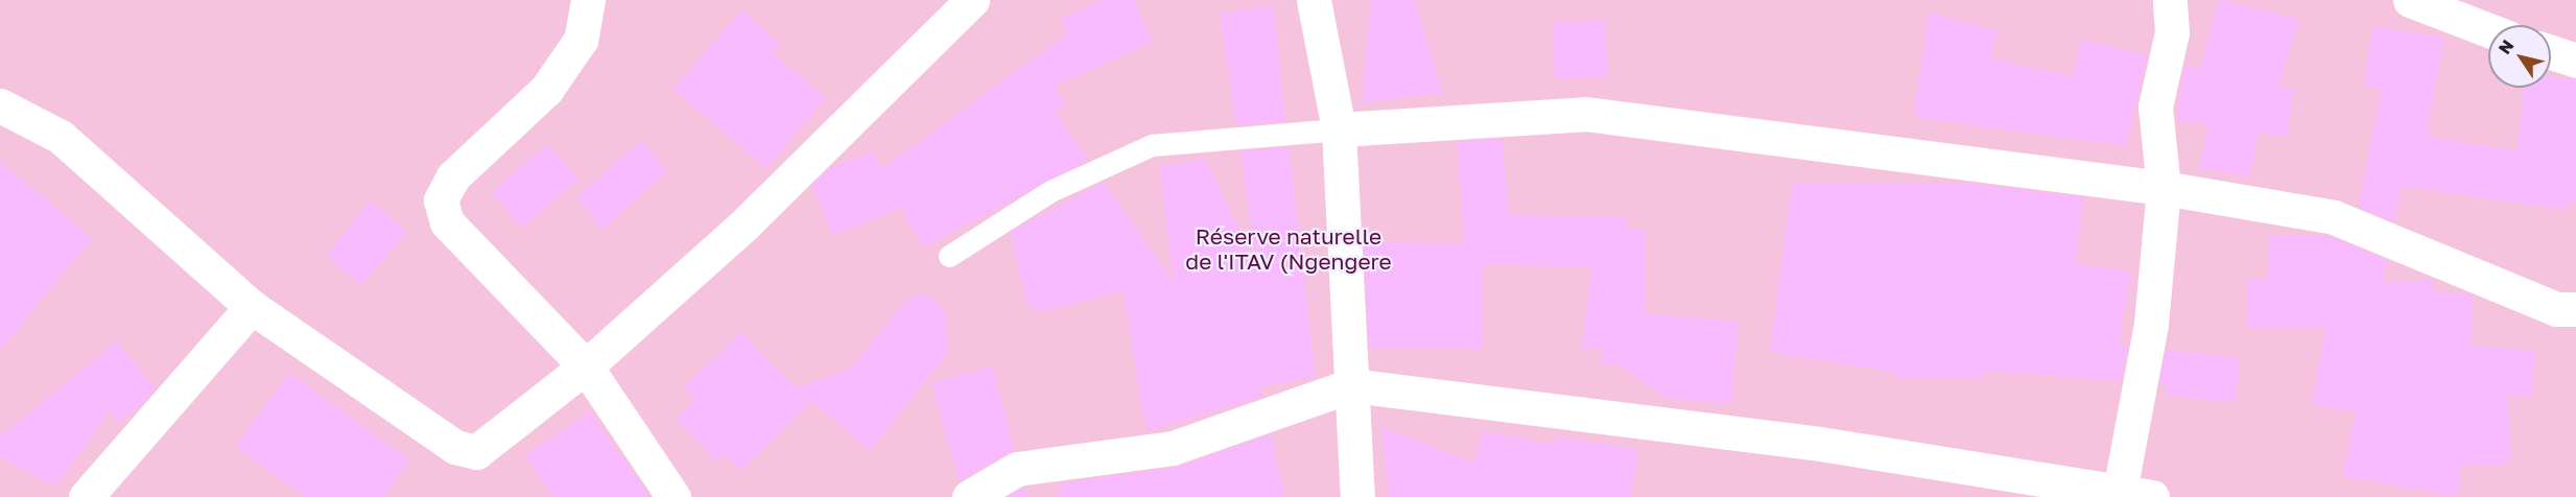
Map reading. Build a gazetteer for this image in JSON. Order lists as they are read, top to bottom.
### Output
{
  "parks": ["Réserve naturelle de l'ITAV (Ngengere"],
  "north": "top left"
}
